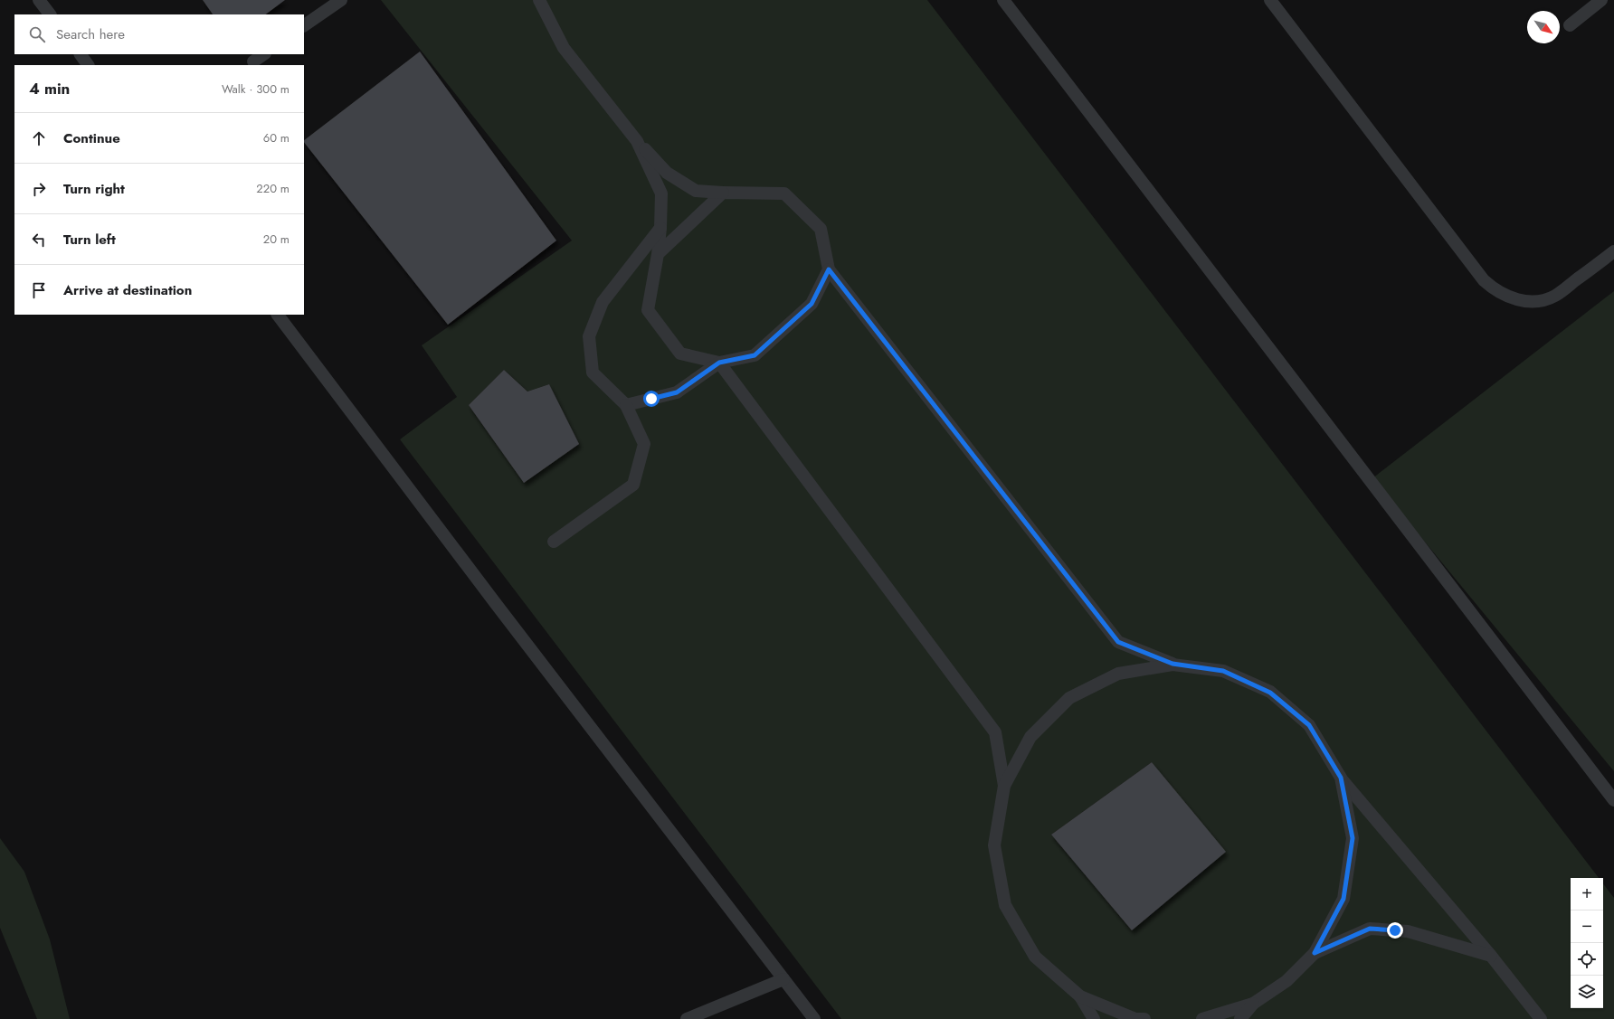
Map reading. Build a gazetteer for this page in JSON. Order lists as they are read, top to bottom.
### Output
{
  "north": "bottom right",
  "page": {
    "search": "Search here",
    "heading": ["4 min", "Walk · 300 m"],
    "list": [
      ["Continue", "60 m"],
      ["Turn right", "220 m"],
      ["Turn left", "20 m"],
      "Arrive at destination"
    ],
    "map_buttons": ["+", "−"]
  }
}
